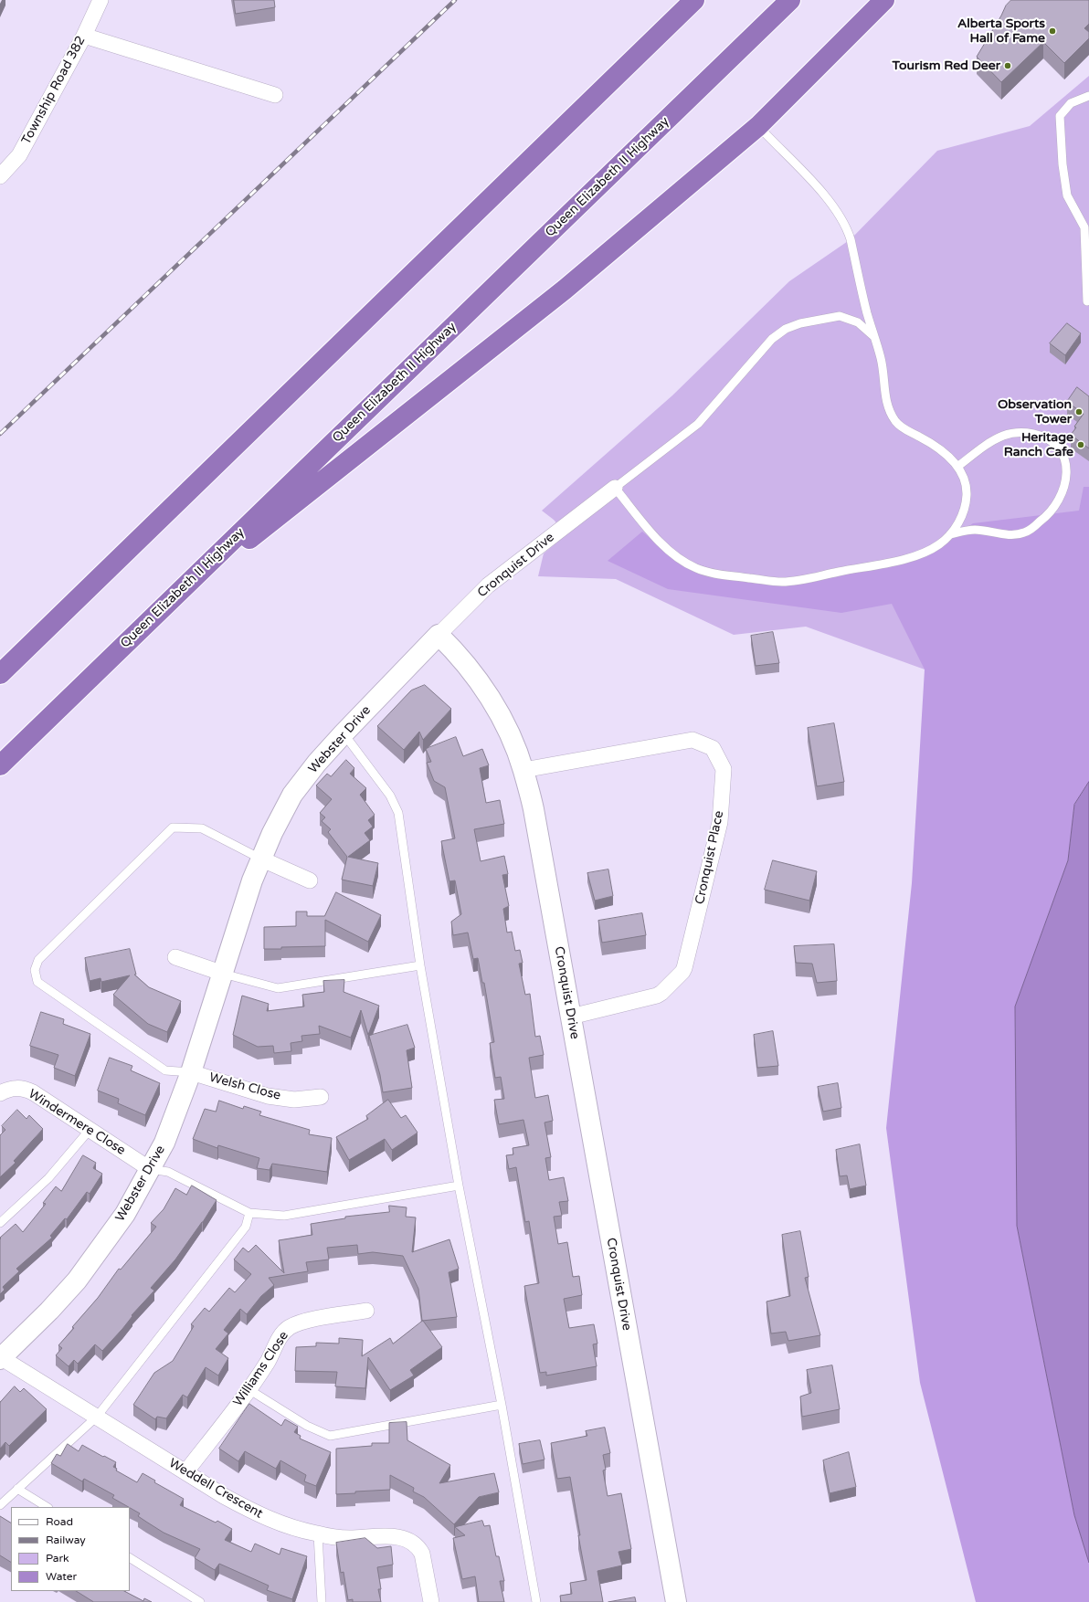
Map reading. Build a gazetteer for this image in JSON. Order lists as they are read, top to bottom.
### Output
{
  "streets": {
    "highway": ["Queen Elizabeth II Highway"],
    "street": [
      "Township Road 382",
      "Cronquist Drive",
      "Webster Drive",
      "Cronquist Place",
      "Welsh Close",
      "Windermere Close",
      "Williams Close",
      "Weddell Crescent"
    ]
  },
  "crossings": [
    ["Cronquist Drive", "Webster Drive"],
    ["Cronquist Drive", "Cronquist Place"],
    ["Webster Drive", "Welsh Close"],
    ["Webster Drive", "Windermere Close"],
    ["Webster Drive", "Weddell Crescent"],
    ["Williams Close", "Weddell Crescent"]
  ],
  "places": [
    "Alberta Sports Hall of Fame",
    "Tourism Red Deer",
    "Observation Tower",
    "Heritage Ranch Cafe"
  ],
  "legend": [
    "Road",
    "Railway",
    "Park",
    "Water"
  ]
}
